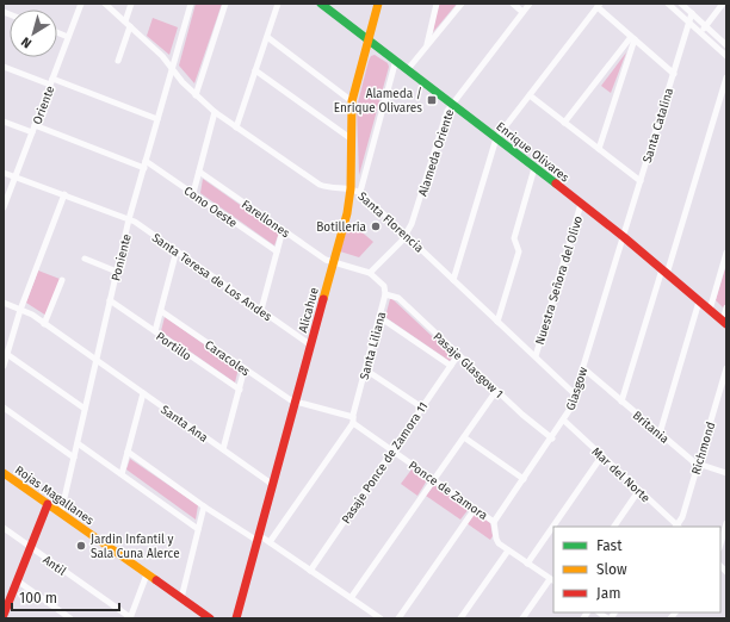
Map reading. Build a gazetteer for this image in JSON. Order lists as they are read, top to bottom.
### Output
{
  "streets": {
    "street": [
      "Oriente",
      "Santa Catalina",
      "Enrique Olivares",
      "Alameda Oriente",
      "Cono Oeste",
      "Farellones",
      "Santa Florencia",
      "Poniente",
      "Santa Teresa de Los Andes",
      "Nuestra Señora del Olivo",
      "Alicahue",
      "Portillo",
      "Santa Liliana",
      "Caracoles",
      "Pasaje Glasgow 1",
      "Glasgow",
      "Santa Ana",
      "Britania",
      "Richmond",
      "Pasaje Ponce de Zamora 11",
      "Mar del Norte",
      "Ponce de Zamora",
      "Rojas Magallanes",
      "Antil"
    ]
  },
  "crossings": [
    ["Oriente", "Santa Teresa de Los Andes"],
    ["Santa Catalina", "Enrique Olivares"],
    ["Santa Catalina", "Glasgow"],
    ["Enrique Olivares", "Alameda Oriente"],
    ["Enrique Olivares", "Nuestra Señora del Olivo"],
    ["Enrique Olivares", "Alicahue"],
    ["Enrique Olivares", "Glasgow"],
    ["Alameda Oriente", "Santa Florencia"],
    ["Cono Oeste", "Poniente"],
    ["Farellones", "Alicahue"],
    ["Santa Florencia", "Poniente"],
    ["Santa Florencia", "Nuestra Señora del Olivo"],
    ["Santa Florencia", "Alicahue"],
    ["Santa Florencia", "Glasgow"],
    ["Poniente", "Santa Teresa de Los Andes"],
    ["Poniente", "Portillo"],
    ["Poniente", "Santa Ana"],
    ["Poniente", "Rojas Magallanes"],
    ["Santa Teresa de Los Andes", "Alicahue"],
    ["Alicahue", "Caracoles"],
    ["Alicahue", "Santa Ana"],
    ["Santa Liliana", "Caracoles"],
    ["Santa Liliana", "Pasaje Glasgow 1"],
    ["Santa Liliana", "Ponce de Zamora"],
    ["Caracoles", "Ponce de Zamora"],
    ["Pasaje Glasgow 1", "Glasgow"],
    ["Pasaje Glasgow 1", "Pasaje Ponce de Zamora 11"],
    ["Glasgow", "Britania"],
    ["Glasgow", "Mar del Norte"],
    ["Glasgow", "Ponce de Zamora"],
    ["Britania", "Richmond"],
    ["Richmond", "Mar del Norte"],
    ["Pasaje Ponce de Zamora 11", "Ponce de Zamora"]
  ],
  "places": {
    "transit": ["Alameda / Enrique Olivares"],
    "other": ["Botilleria", "Jardin Infantil y Sala Cuna Alerce"]
  },
  "legend": ["Fast", "Slow", "Jam"],
  "scale_bar": "100 m",
  "north": "bottom left"
}
